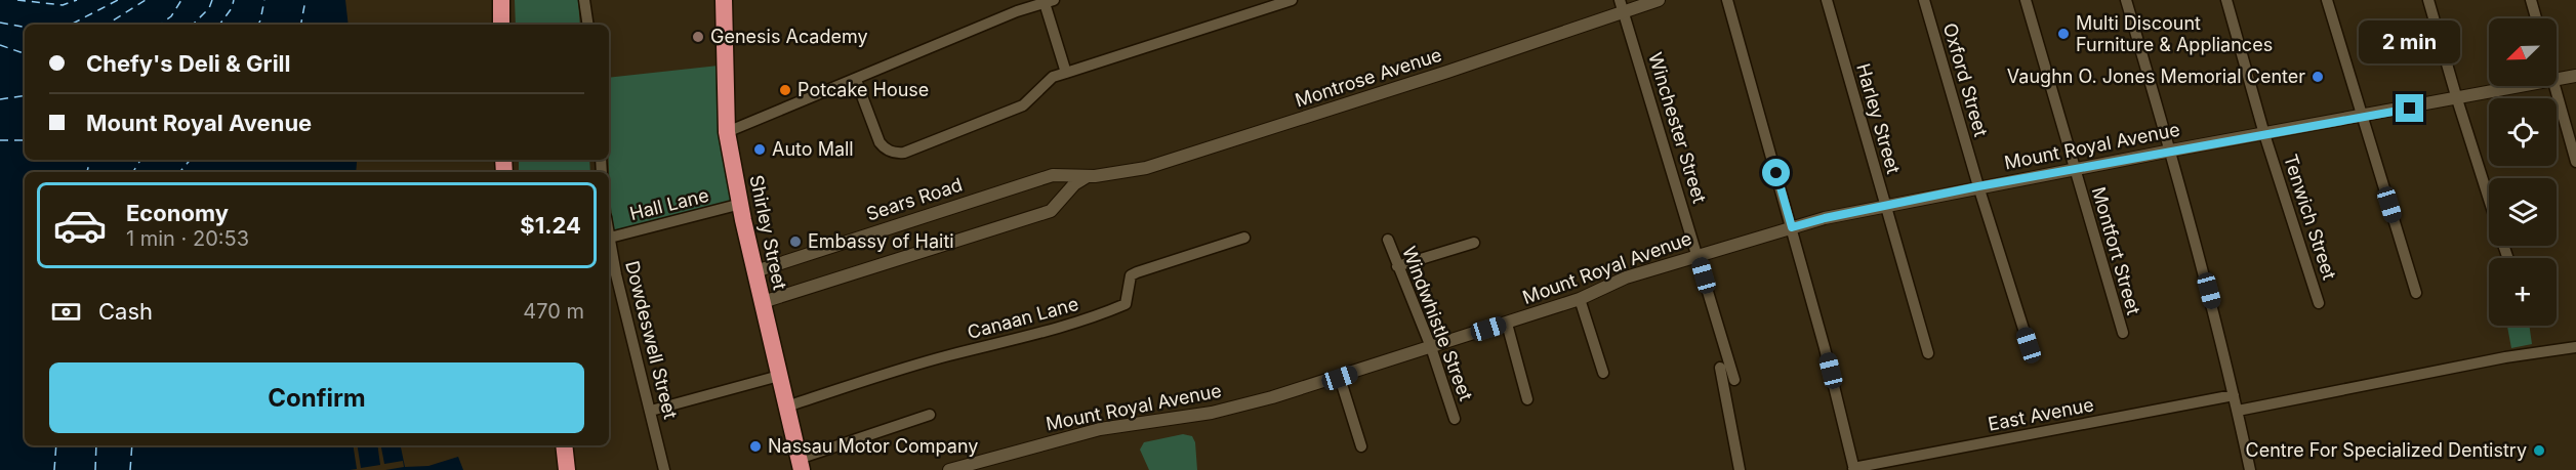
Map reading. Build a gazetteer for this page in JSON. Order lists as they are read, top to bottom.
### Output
{
  "streets": {
    "highway": ["Shirley Street"],
    "street": [
      "Montrose Avenue",
      "Oxford Street",
      "Harley Street",
      "Winchester Street",
      "Mount Royal Avenue",
      "Sears Road",
      "Hall Lane",
      "Tenwich Street",
      "Montfort Street",
      "Canaan Lane",
      "Windwhistle Street",
      "Dowdeswell Street",
      "East Avenue"
    ]
  },
  "crossings": [
    ["Montrose Avenue", "Winchester Street"],
    ["Montrose Avenue", "Sears Road"],
    ["Oxford Street", "Mount Royal Avenue"],
    ["Harley Street", "Mount Royal Avenue"],
    ["Winchester Street", "Mount Royal Avenue"],
    ["Mount Royal Avenue", "Tenwich Street"],
    ["Mount Royal Avenue", "Montfort Street"],
    ["Mount Royal Avenue", "Windwhistle Street"],
    ["Sears Road", "Shirley Street"],
    ["Hall Lane", "Shirley Street"],
    ["Shirley Street", "Canaan Lane"]
  ],
  "places": [
    "Multi Discount Furniture & Appliances",
    "Genesis Academy",
    "Vaughn O. Jones Memorial Center",
    "Potcake House",
    "Auto Mall",
    "Embassy of Haiti",
    "Nassau Motor Company",
    "Centre For Specialized Dentistry"
  ],
  "north": "bottom left",
  "page": {
    "map_buttons": "+",
    "bubble": "2 min",
    "banner": ["Chefy's Deli & Grill", "Mount Royal Avenue"],
    "list": [
      {
        "name": "Economy",
        "note": "1 min · 20:53",
        "value": "$1.24"
      }
    ],
    "pay": ["Cash", "470 m"],
    "buttons": "Confirm"
  }
}
